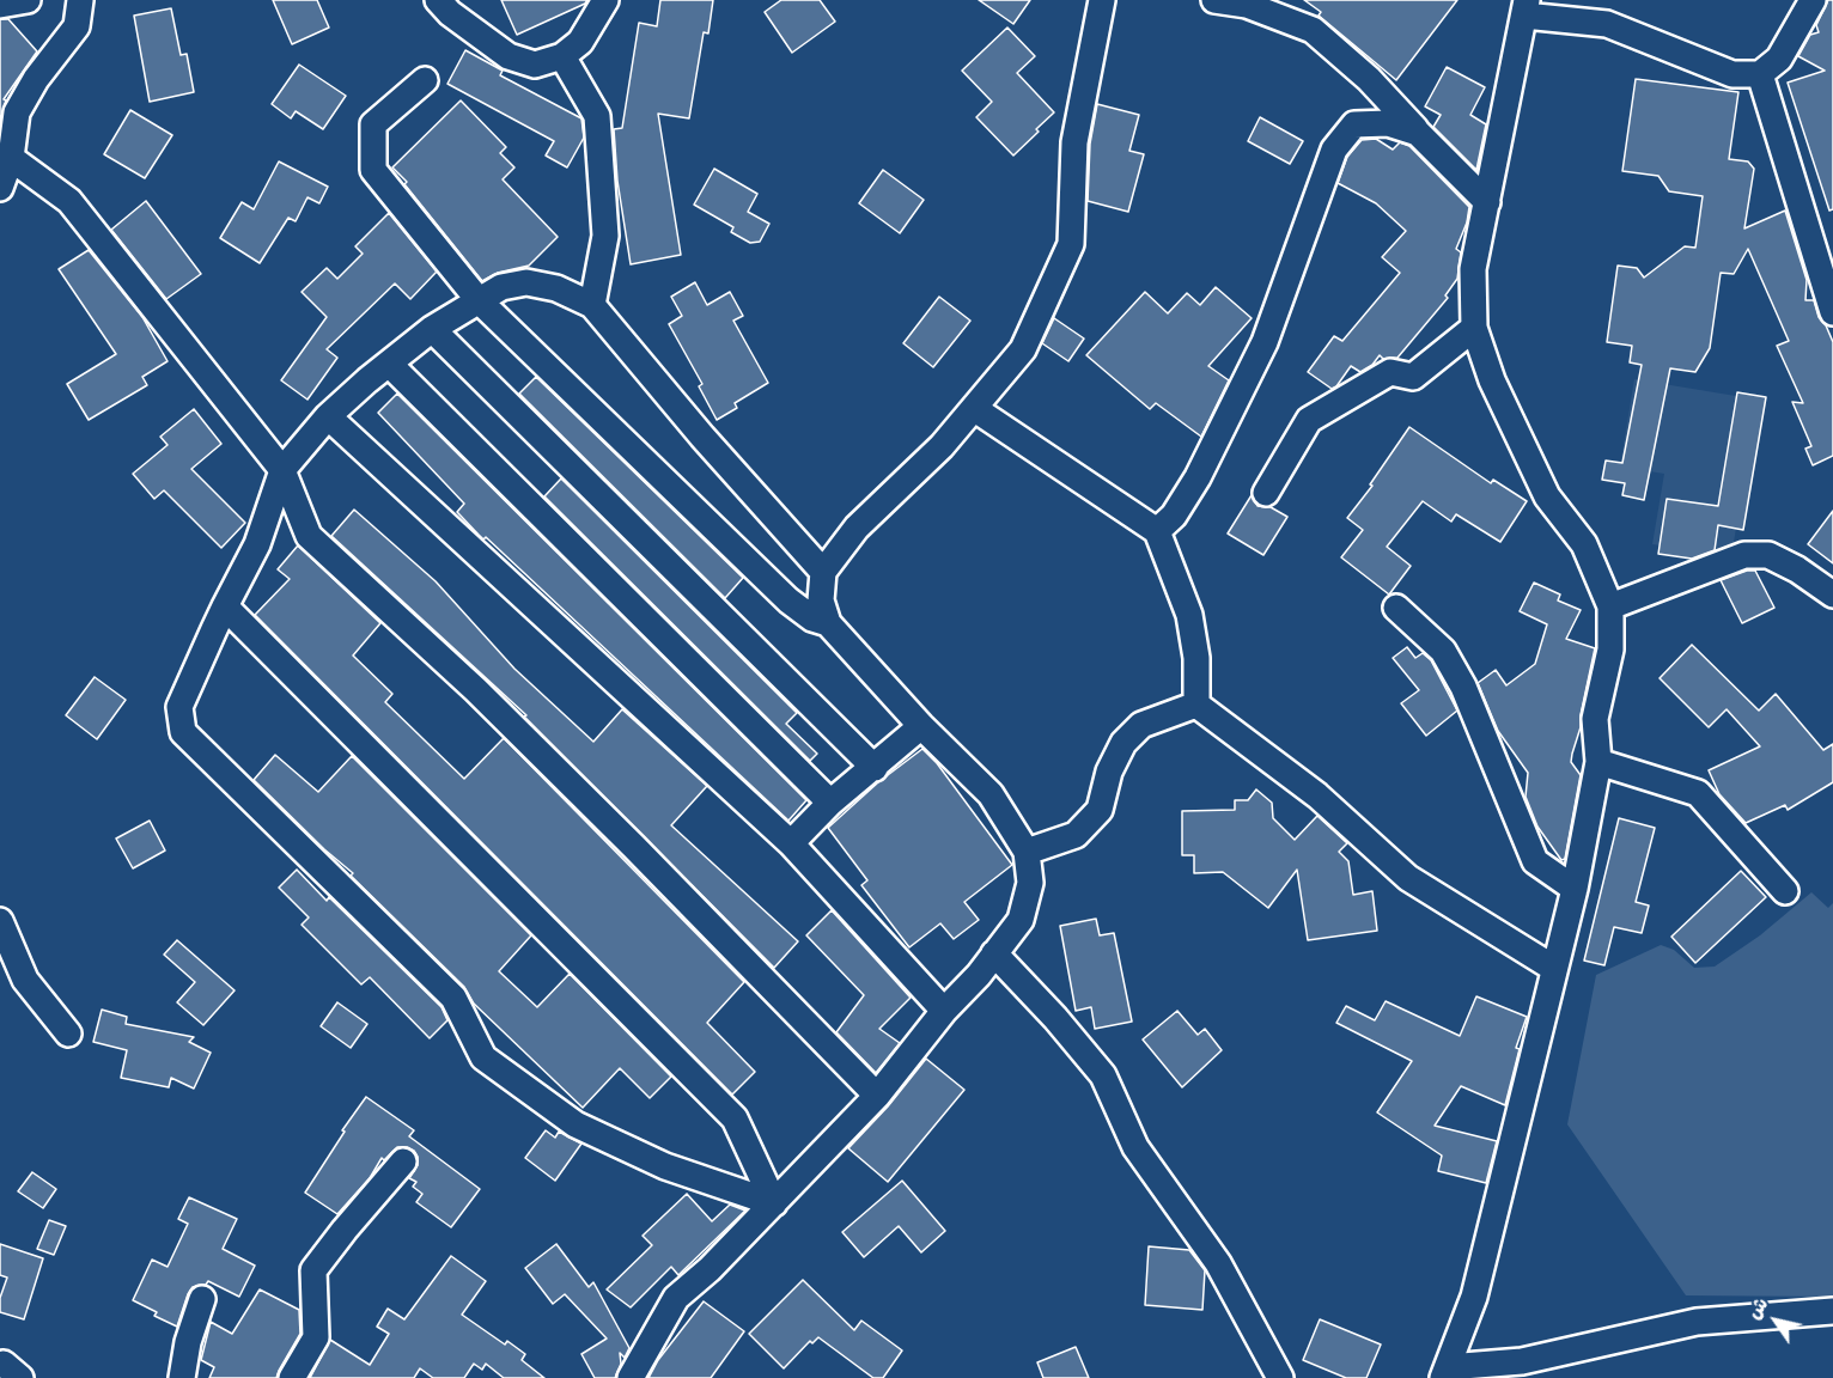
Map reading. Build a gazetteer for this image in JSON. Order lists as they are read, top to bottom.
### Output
{
  "north": "top left"
}
